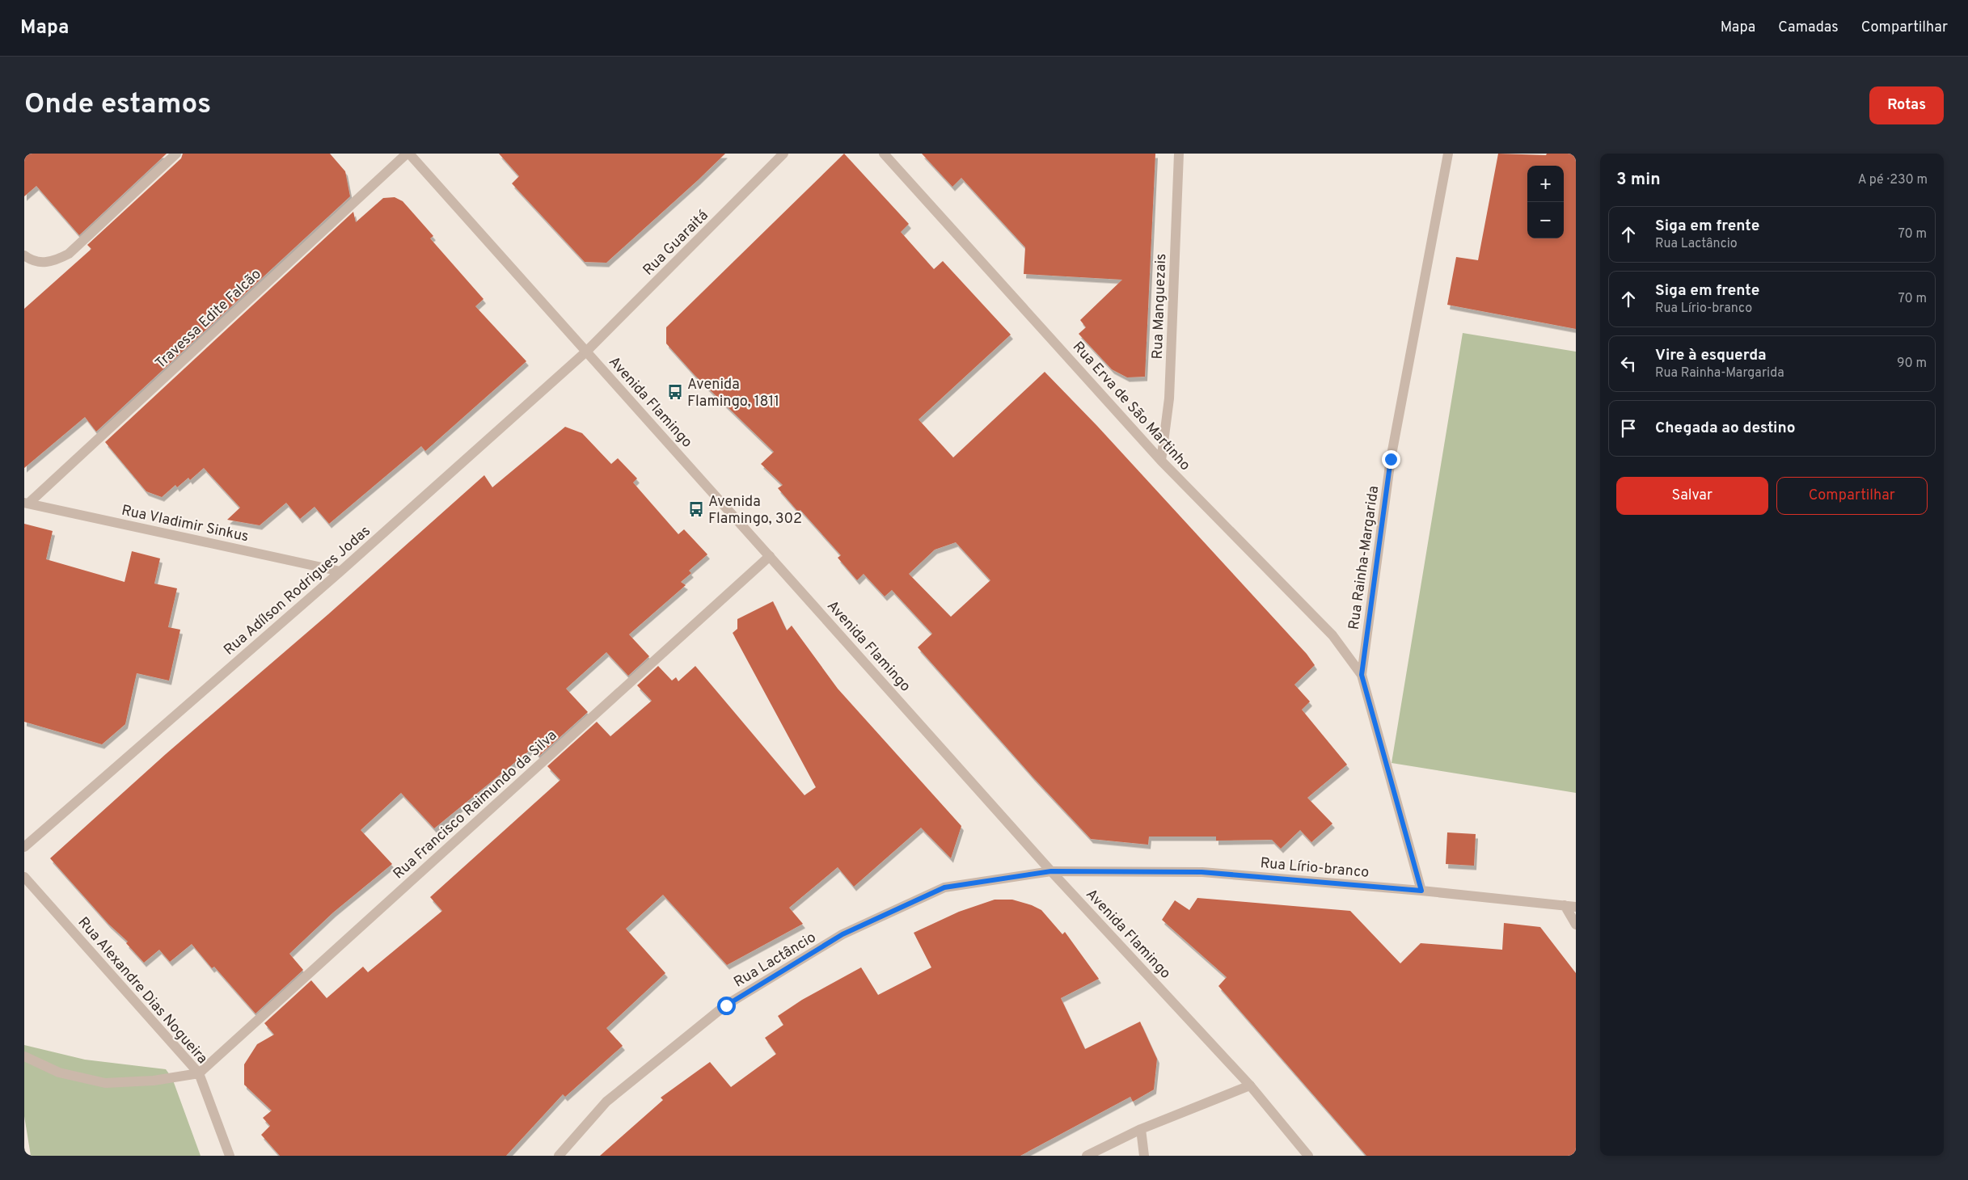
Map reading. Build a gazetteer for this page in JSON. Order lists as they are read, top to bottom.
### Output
{
  "streets": {
    "street": [
      "Rua Guaraitá",
      "Rua Manguezais",
      "Travessa Edite Falcão",
      "Avenida Flamingo",
      "Rua Erva de São Martinho",
      "Rua Vladimir Sinkus",
      "Rua Rainha-Margarida",
      "Rua Adílson Rodrigues Jodas",
      "Rua Francisco Raimundo da Silva",
      "Rua Lírio-branco",
      "Rua Lactâncio",
      "Rua Alexandre Dias Nogueira"
    ]
  },
  "crossings": [
    ["Rua Guaraitá", "Avenida Flamingo"],
    ["Rua Guaraitá", "Rua Adílson Rodrigues Jodas"],
    ["Rua Manguezais", "Rua Erva de São Martinho"],
    ["Travessa Edite Falcão", "Avenida Flamingo"],
    ["Travessa Edite Falcão", "Rua Vladimir Sinkus"],
    ["Avenida Flamingo", "Rua Adílson Rodrigues Jodas"],
    ["Avenida Flamingo", "Rua Francisco Raimundo da Silva"],
    ["Avenida Flamingo", "Rua Lírio-branco"],
    ["Avenida Flamingo", "Rua Lactâncio"],
    ["Rua Erva de São Martinho", "Rua Rainha-Margarida"],
    ["Rua Vladimir Sinkus", "Rua Adílson Rodrigues Jodas"],
    ["Rua Rainha-Margarida", "Rua Lírio-branco"],
    ["Rua Francisco Raimundo da Silva", "Rua Alexandre Dias Nogueira"],
    ["Rua Lírio-branco", "Rua Lactâncio"]
  ],
  "places": {
    "bus stop": ["Avenida Flamingo, 1811", "Avenida Flamingo, 302"]
  },
  "page": {
    "header": "Mapa",
    "nav": ["Mapa", "Camadas", "Compartilhar"],
    "buttons": [
      "Rotas",
      ["Salvar", "Compartilhar"]
    ],
    "title": "Onde estamos",
    "heading": ["3 min", "A pé · 230 m"],
    "map_buttons": ["+", "−"],
    "list": [
      ["Siga em frente", "Rua Lactâncio", "70 m"],
      ["Siga em frente", "Rua Lírio-branco", "70 m"],
      ["Vire à esquerda", "Rua Rainha-Margarida", "90 m"],
      "Chegada ao destino"
    ]
  }
}
